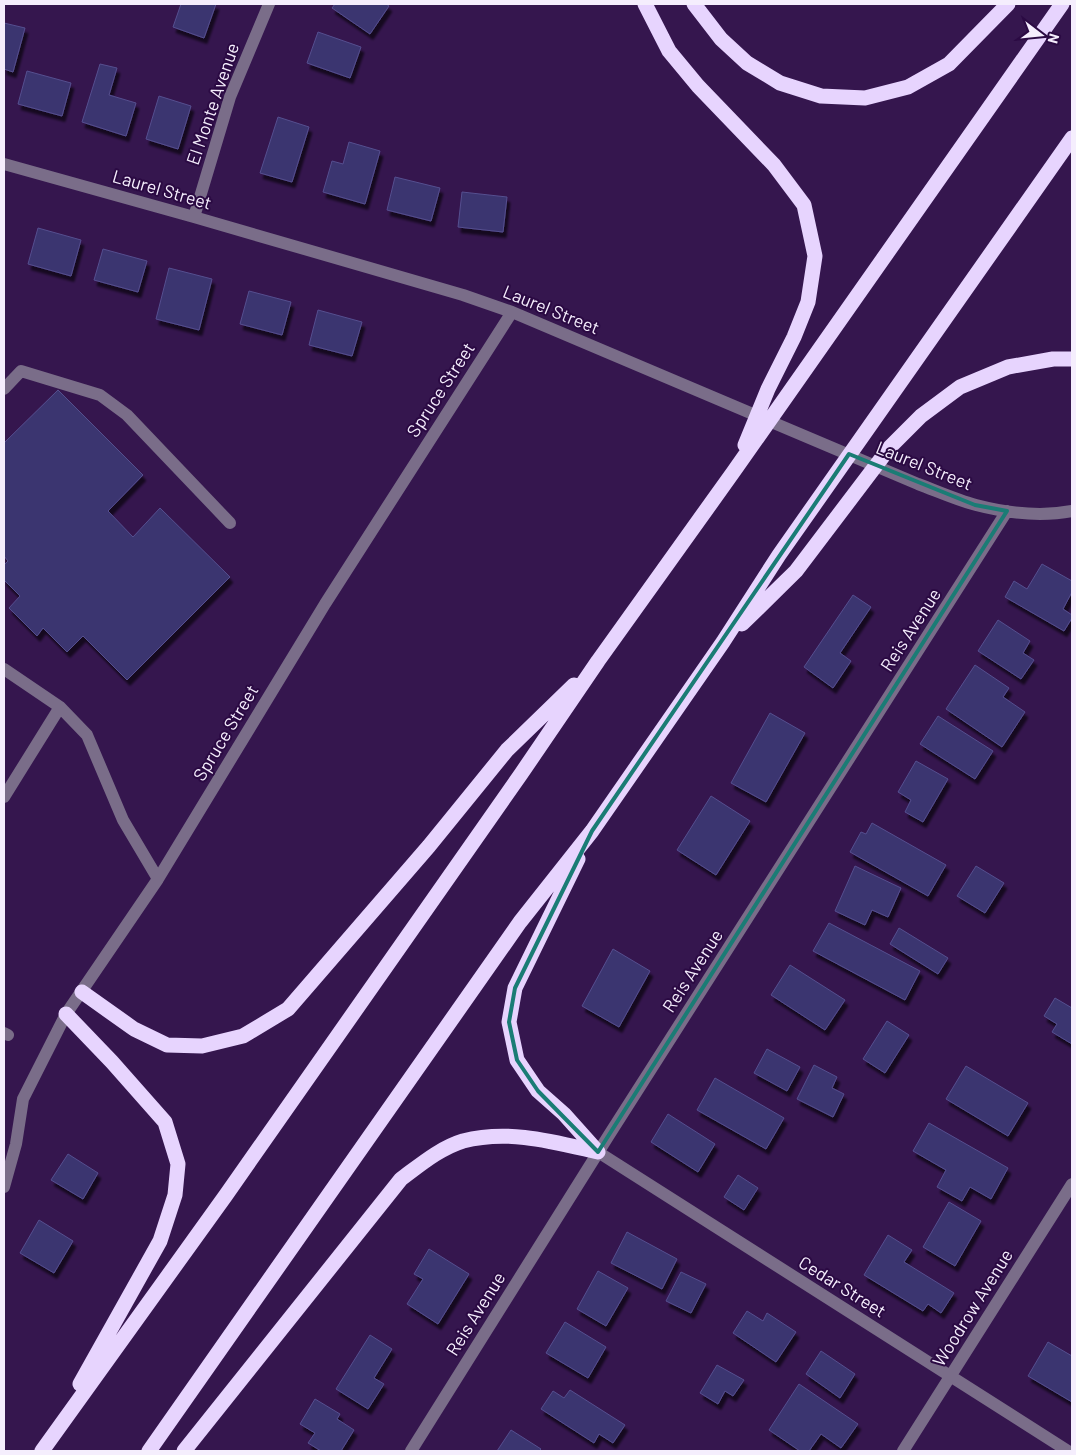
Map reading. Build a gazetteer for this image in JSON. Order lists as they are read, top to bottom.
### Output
{
  "streets": {
    "street": [
      "El Monte Avenue",
      "Laurel Street",
      "Spruce Street",
      "Reis Avenue",
      "Cedar Street",
      "Woodrow Avenue"
    ]
  },
  "crossings": [
    ["El Monte Avenue", "Laurel Street"],
    ["Laurel Street", "Spruce Street"],
    ["Laurel Street", "Reis Avenue"],
    ["Reis Avenue", "Cedar Street"],
    ["Cedar Street", "Woodrow Avenue"]
  ],
  "north": "right"
}
